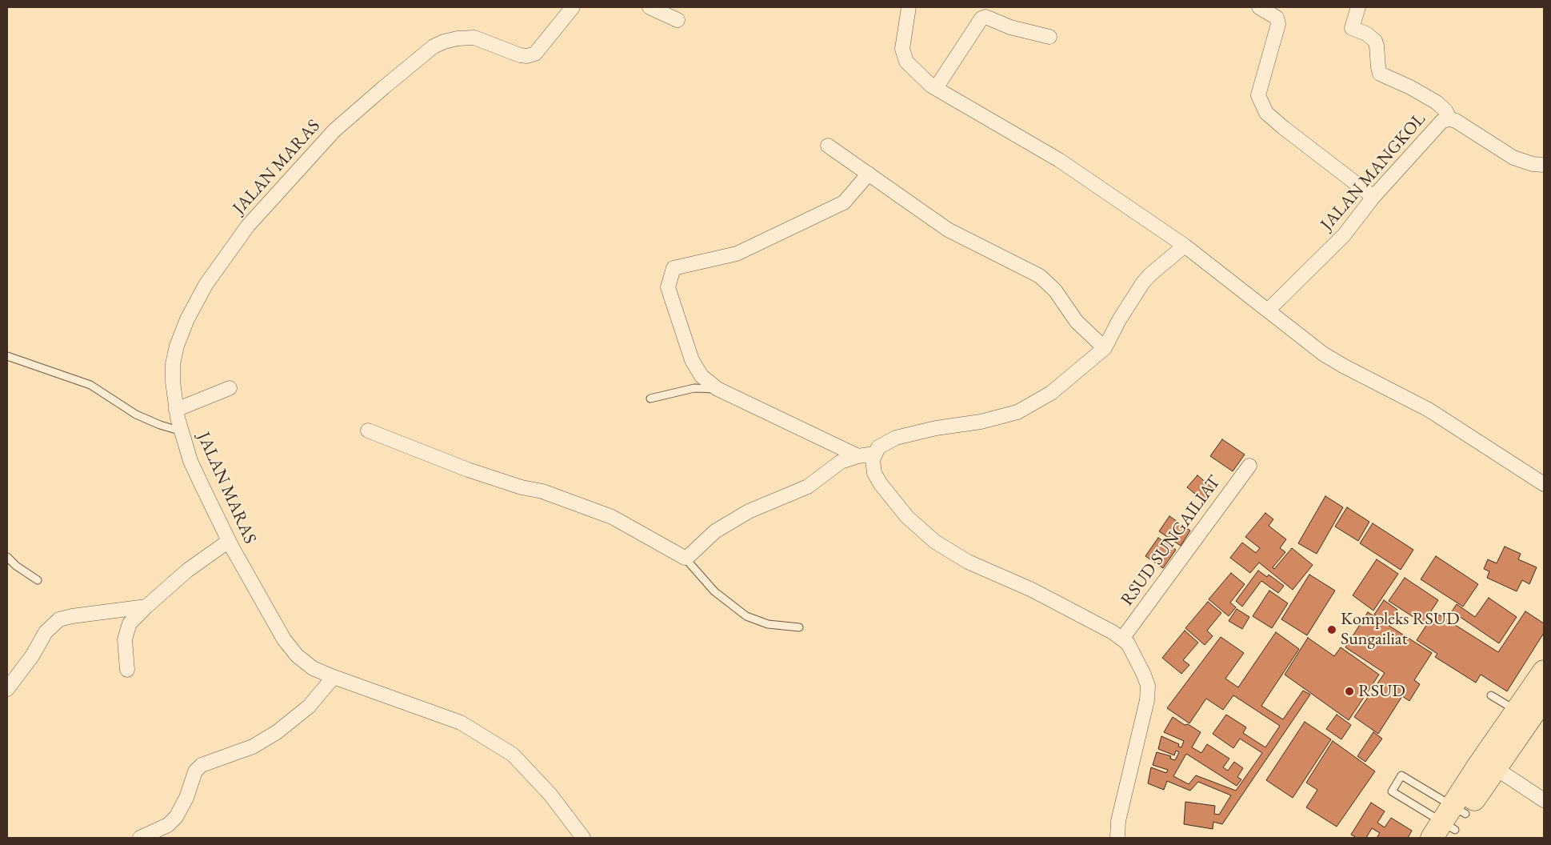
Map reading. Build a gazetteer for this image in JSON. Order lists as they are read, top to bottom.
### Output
{
  "streets": {
    "street": ["JALAN MARAS", "JALAN MANGKOL", "RSUD SUNGAILIAT"]
  },
  "places": ["Kompleks RSUD Sungailiat", "RSUD"]
}
